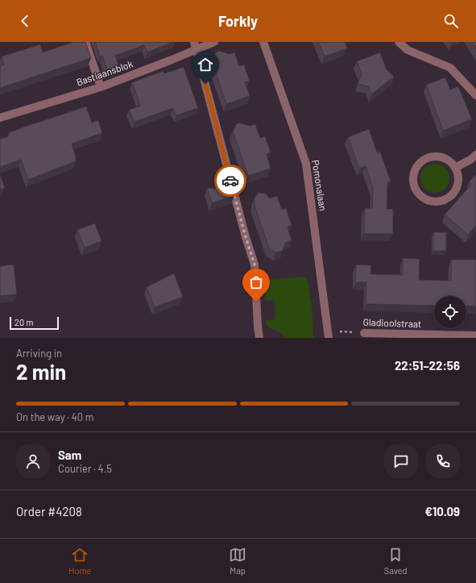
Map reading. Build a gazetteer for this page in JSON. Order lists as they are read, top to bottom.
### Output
{
  "streets": {
    "street": ["Bastiaansblok", "Pomonalaan", "Gladioolstraat"]
  },
  "crossings": [
    ["Pomonalaan", "Gladioolstraat"]
  ],
  "scale_bar": "20 m",
  "page": {
    "header": "Forkly",
    "scale": "20 m",
    "heading": ["2 min", "Arriving in", "22:51–22:56"],
    "panel": [
      "Sam",
      "Courier · 4.5",
      "Order #4208",
      "€10.09"
    ],
    "bar": "On the way · 40 m",
    "tabs": ["Home", "Map", "Saved"]
  }
}
